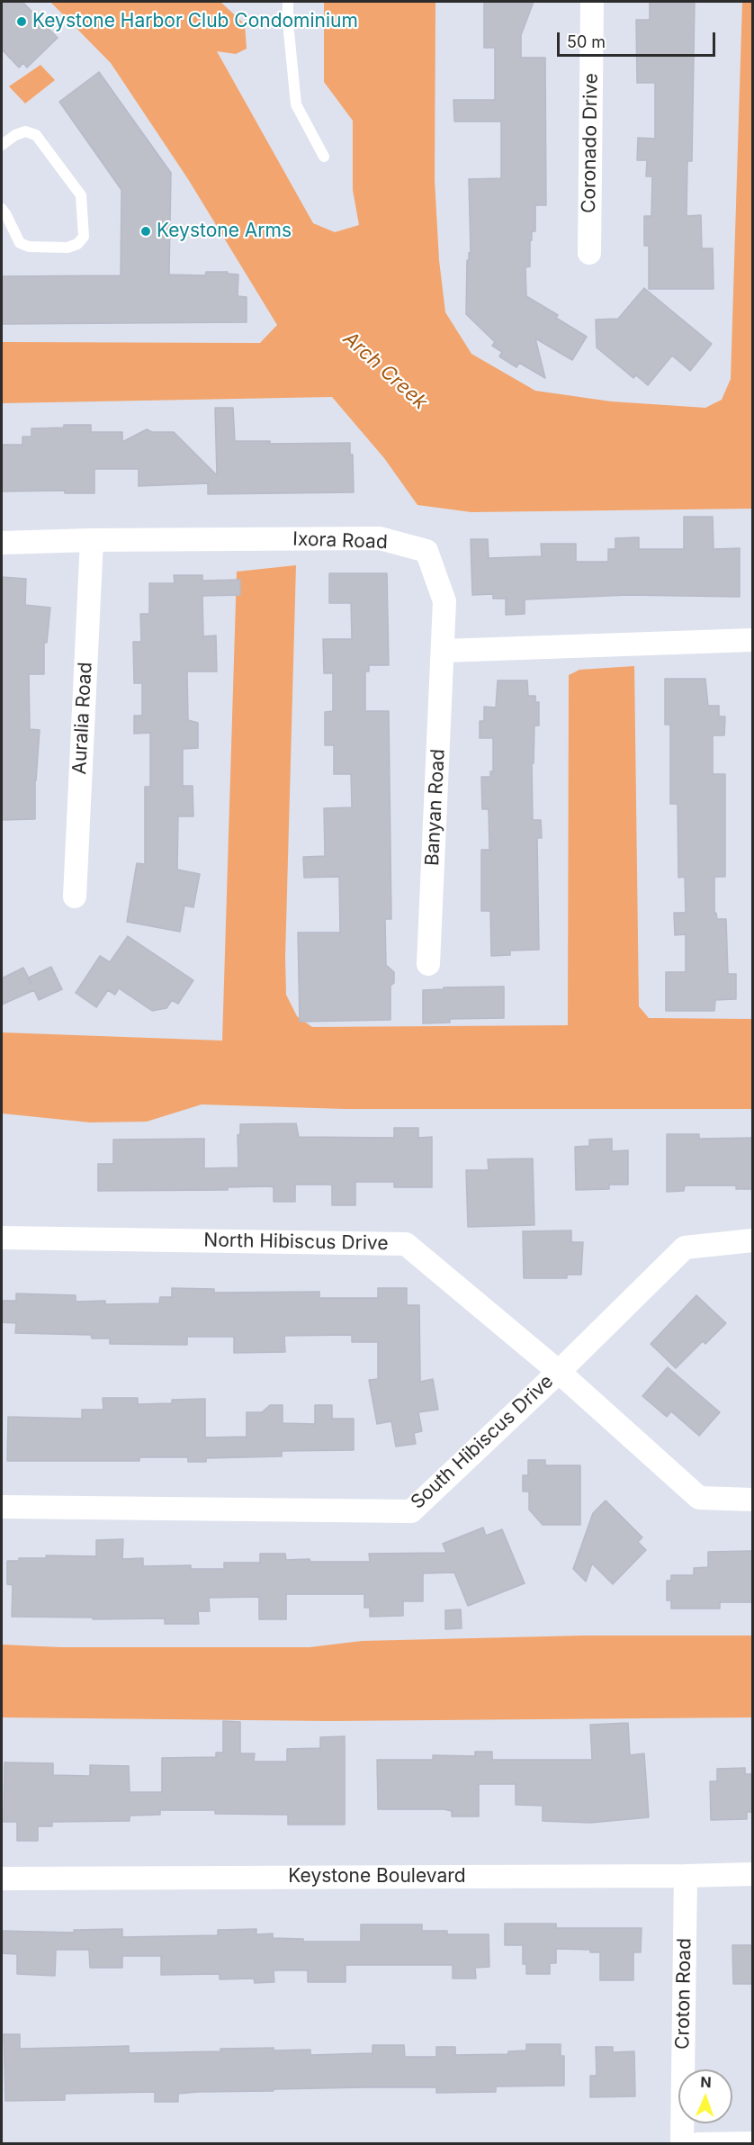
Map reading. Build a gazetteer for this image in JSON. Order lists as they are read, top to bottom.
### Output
{
  "streets": {
    "street": [
      "Coronado Drive",
      "Ixora Road",
      "Auralia Road",
      "Banyan Road",
      "North Hibiscus Drive",
      "South Hibiscus Drive",
      "Keystone Boulevard",
      "Croton Road"
    ]
  },
  "crossings": [
    ["Ixora Road", "Auralia Road"],
    ["Ixora Road", "Banyan Road"],
    ["North Hibiscus Drive", "South Hibiscus Drive"],
    ["Keystone Boulevard", "Croton Road"]
  ],
  "water": ["Arch Creek"],
  "places": ["Keystone Harbor Club Condominium", "Keystone Arms"],
  "scale_bar": "50 m",
  "north": "top"
}
